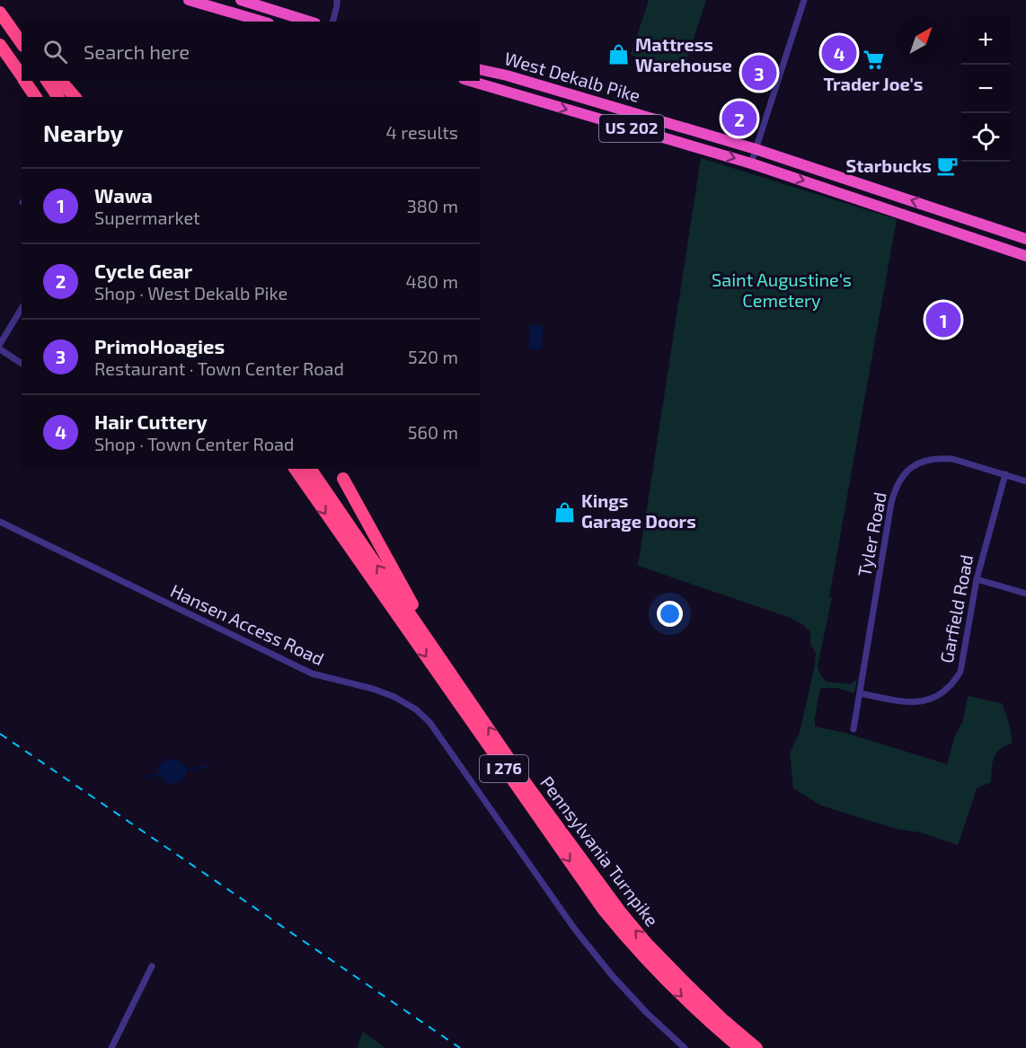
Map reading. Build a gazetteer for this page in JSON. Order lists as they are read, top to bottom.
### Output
{
  "streets": {
    "highway": [
      "West Dekalb Pike",
      "US 202",
      "I 276",
      "Pennsylvania Turnpike"
    ],
    "street": ["Tyler Road", "Garfield Road", "Hansen Access Road"]
  },
  "crossings": [
    ["Tyler Road", "Garfield Road"]
  ],
  "parks": ["Saint Augustine's Cemetery"],
  "places": {
    "shop": ["Mattress Warehouse", "Kings Garage Doors"],
    "supermarket": ["Trader Joe's"],
    "cafe": ["Starbucks"]
  },
  "north": "top right",
  "page": {
    "map_buttons": ["+", "−"],
    "search": "Search here",
    "pins": [
      "4",
      "3",
      "2",
      "1"
    ],
    "heading": ["Nearby", "4 results"],
    "list": [
      {
        "mark": "1",
        "name": "Wawa",
        "note": "Supermarket",
        "value": "380 m"
      },
      {
        "mark": "2",
        "name": "Cycle Gear",
        "note": "Shop · West Dekalb Pike",
        "value": "480 m"
      },
      {
        "mark": "3",
        "name": "PrimoHoagies",
        "note": "Restaurant · Town Center Road",
        "value": "520 m"
      },
      {
        "mark": "4",
        "name": "Hair Cuttery",
        "note": "Shop · Town Center Road",
        "value": "560 m"
      }
    ]
  }
}
